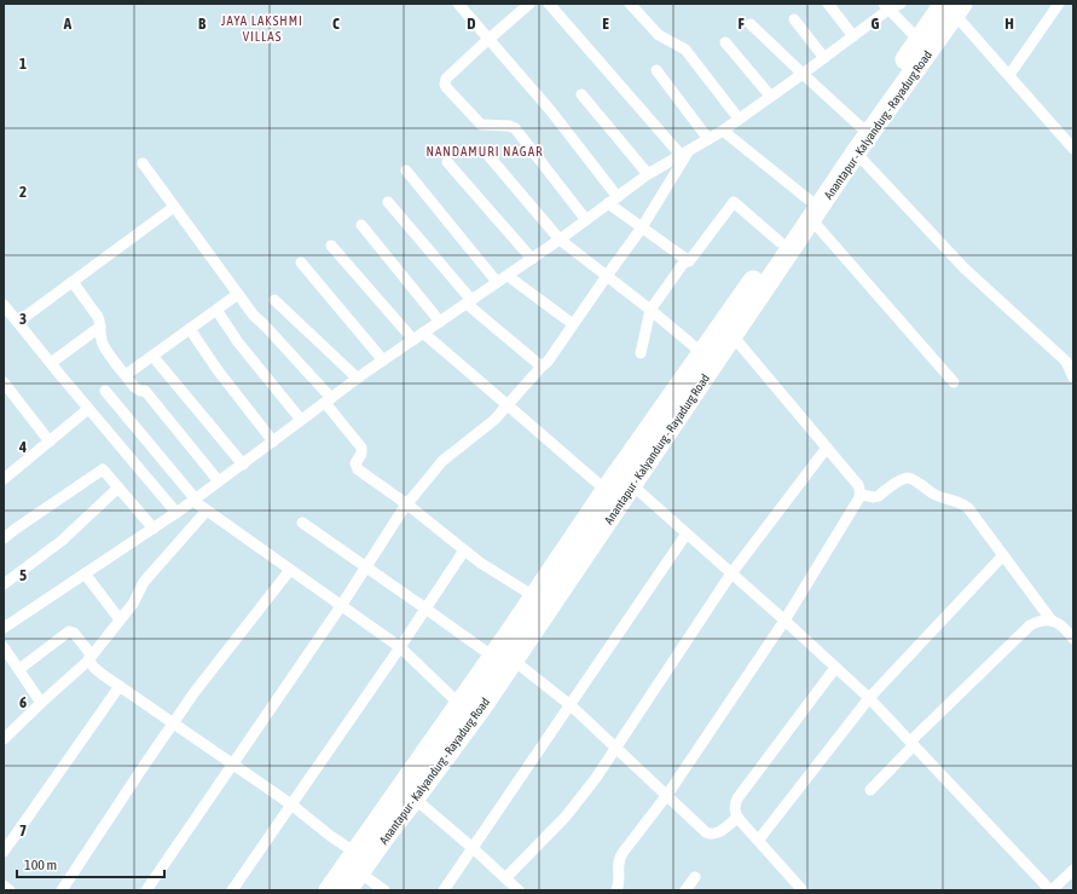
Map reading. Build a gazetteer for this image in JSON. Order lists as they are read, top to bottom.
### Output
{
  "streets": {
    "highway": ["Anantapur - Kalyandurg - Rayadurg Road"]
  },
  "districts": ["JAYA LAKSHMI VILLAS", "NANDAMURI NAGAR"],
  "scale_bar": "100 m",
  "grid": {
    "columns": [
      "A",
      "B",
      "C",
      "D",
      "E",
      "F",
      "G",
      "H"
    ],
    "rows": [
      "1",
      "2",
      "3",
      "4",
      "5",
      "6",
      "7"
    ]
  }
}
